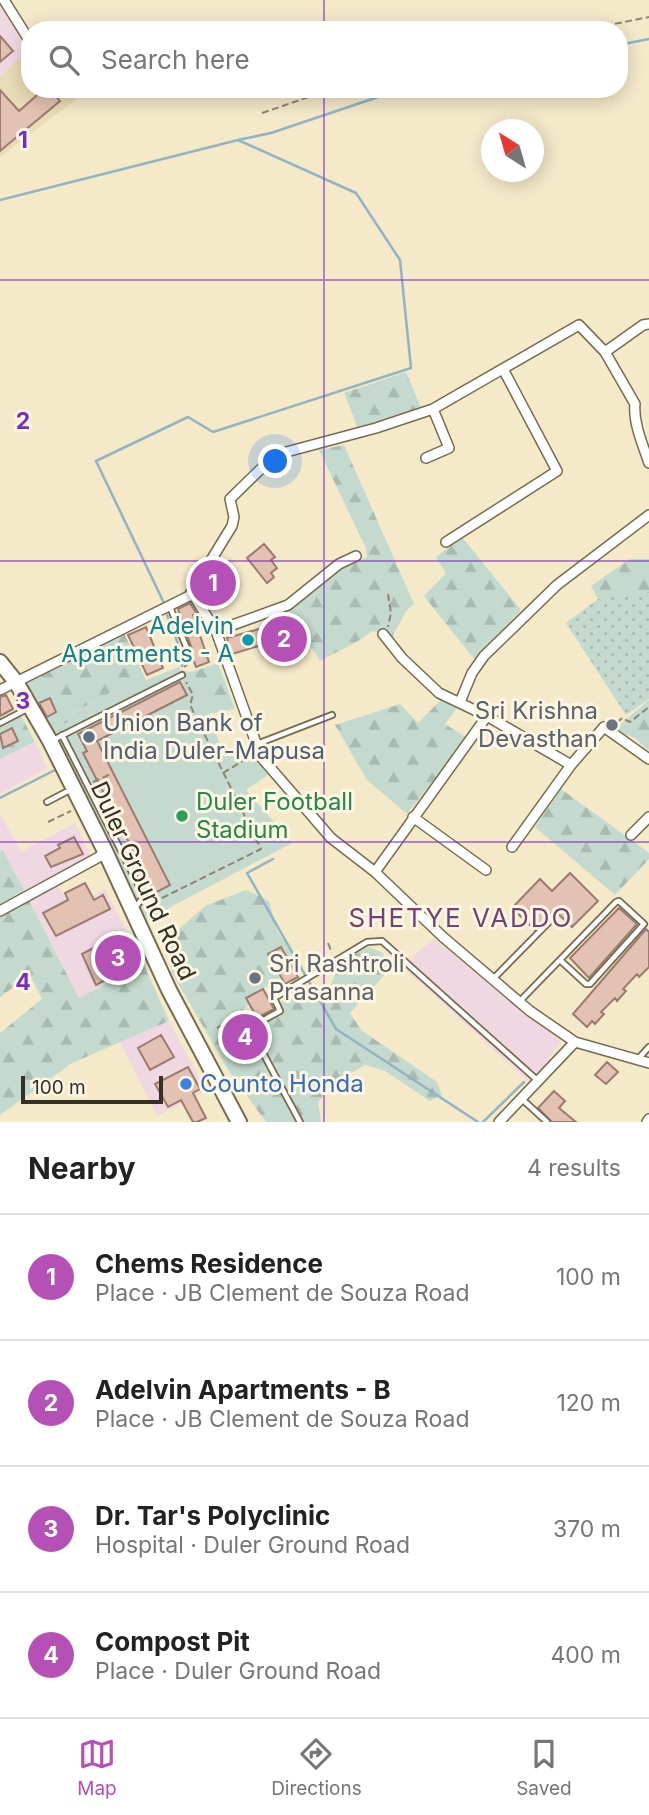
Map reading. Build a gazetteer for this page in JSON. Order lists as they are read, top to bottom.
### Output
{
  "streets": {
    "main road": ["Duler Ground Road"]
  },
  "districts": ["SHETYE VADDO"],
  "places": [
    "Adelvin Apartments - A",
    "Sri Krishna Devasthan",
    "Union Bank of India Duler-Mapusa",
    "Duler Football Stadium",
    "Sri Rashtroli Prasanna",
    "Counto Honda"
  ],
  "scale_bar": "100 m",
  "north": "top left",
  "page": {
    "search": "Search here",
    "pins": [
      "1",
      "2",
      "3",
      "4"
    ],
    "scale": "100 m",
    "heading": ["Nearby", "4 results"],
    "list": [
      {
        "mark": "1",
        "name": "Chems Residence",
        "note": "Place · JB Clement de Souza Road",
        "value": "100 m"
      },
      {
        "mark": "2",
        "name": "Adelvin Apartments - B",
        "note": "Place · JB Clement de Souza Road",
        "value": "120 m"
      },
      {
        "mark": "3",
        "name": "Dr. Tar's Polyclinic",
        "note": "Hospital · Duler Ground Road",
        "value": "370 m"
      },
      {
        "mark": "4",
        "name": "Compost Pit",
        "note": "Place · Duler Ground Road",
        "value": "400 m"
      }
    ],
    "nav": ["Map", "Directions", "Saved"]
  },
  "grid": {
    "rows": [
      "1",
      "2",
      "3",
      "4"
    ]
  }
}
